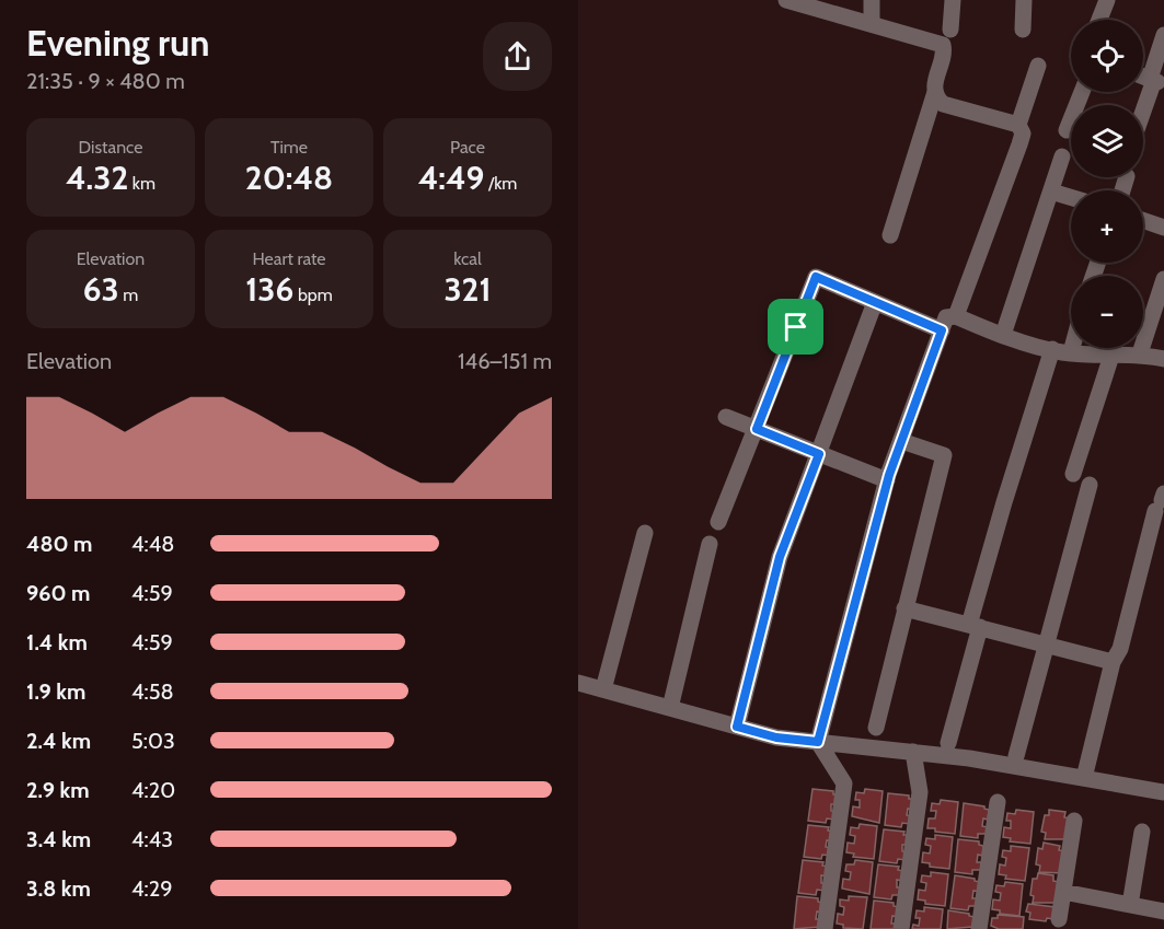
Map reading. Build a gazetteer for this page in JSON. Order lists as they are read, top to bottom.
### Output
{
  "page": {
    "heading": ["Evening run", "21:35 · 9 × 480 m"],
    "map_buttons": ["+", "−"],
    "stats": [
      ["Distance", "4.32 km"],
      ["Time", "20:48"],
      ["Pace", "4:49 /km"],
      ["Elevation", "63 m"],
      ["Heart rate", "136 bpm"],
      ["kcal", "321"]
    ],
    "chart": ["Elevation", "146–151 m"],
    "list": [
      {
        "name": "480 m",
        "note": "4:48"
      },
      {
        "name": "960 m",
        "note": "4:59"
      },
      {
        "name": "1.4 km",
        "note": "4:59"
      },
      {
        "name": "1.9 km",
        "note": "4:58"
      },
      {
        "name": "2.4 km",
        "note": "5:03"
      },
      {
        "name": "2.9 km",
        "note": "4:20"
      },
      {
        "name": "3.4 km",
        "note": "4:43"
      },
      {
        "name": "3.8 km",
        "note": "4:29"
      }
    ]
  }
}
